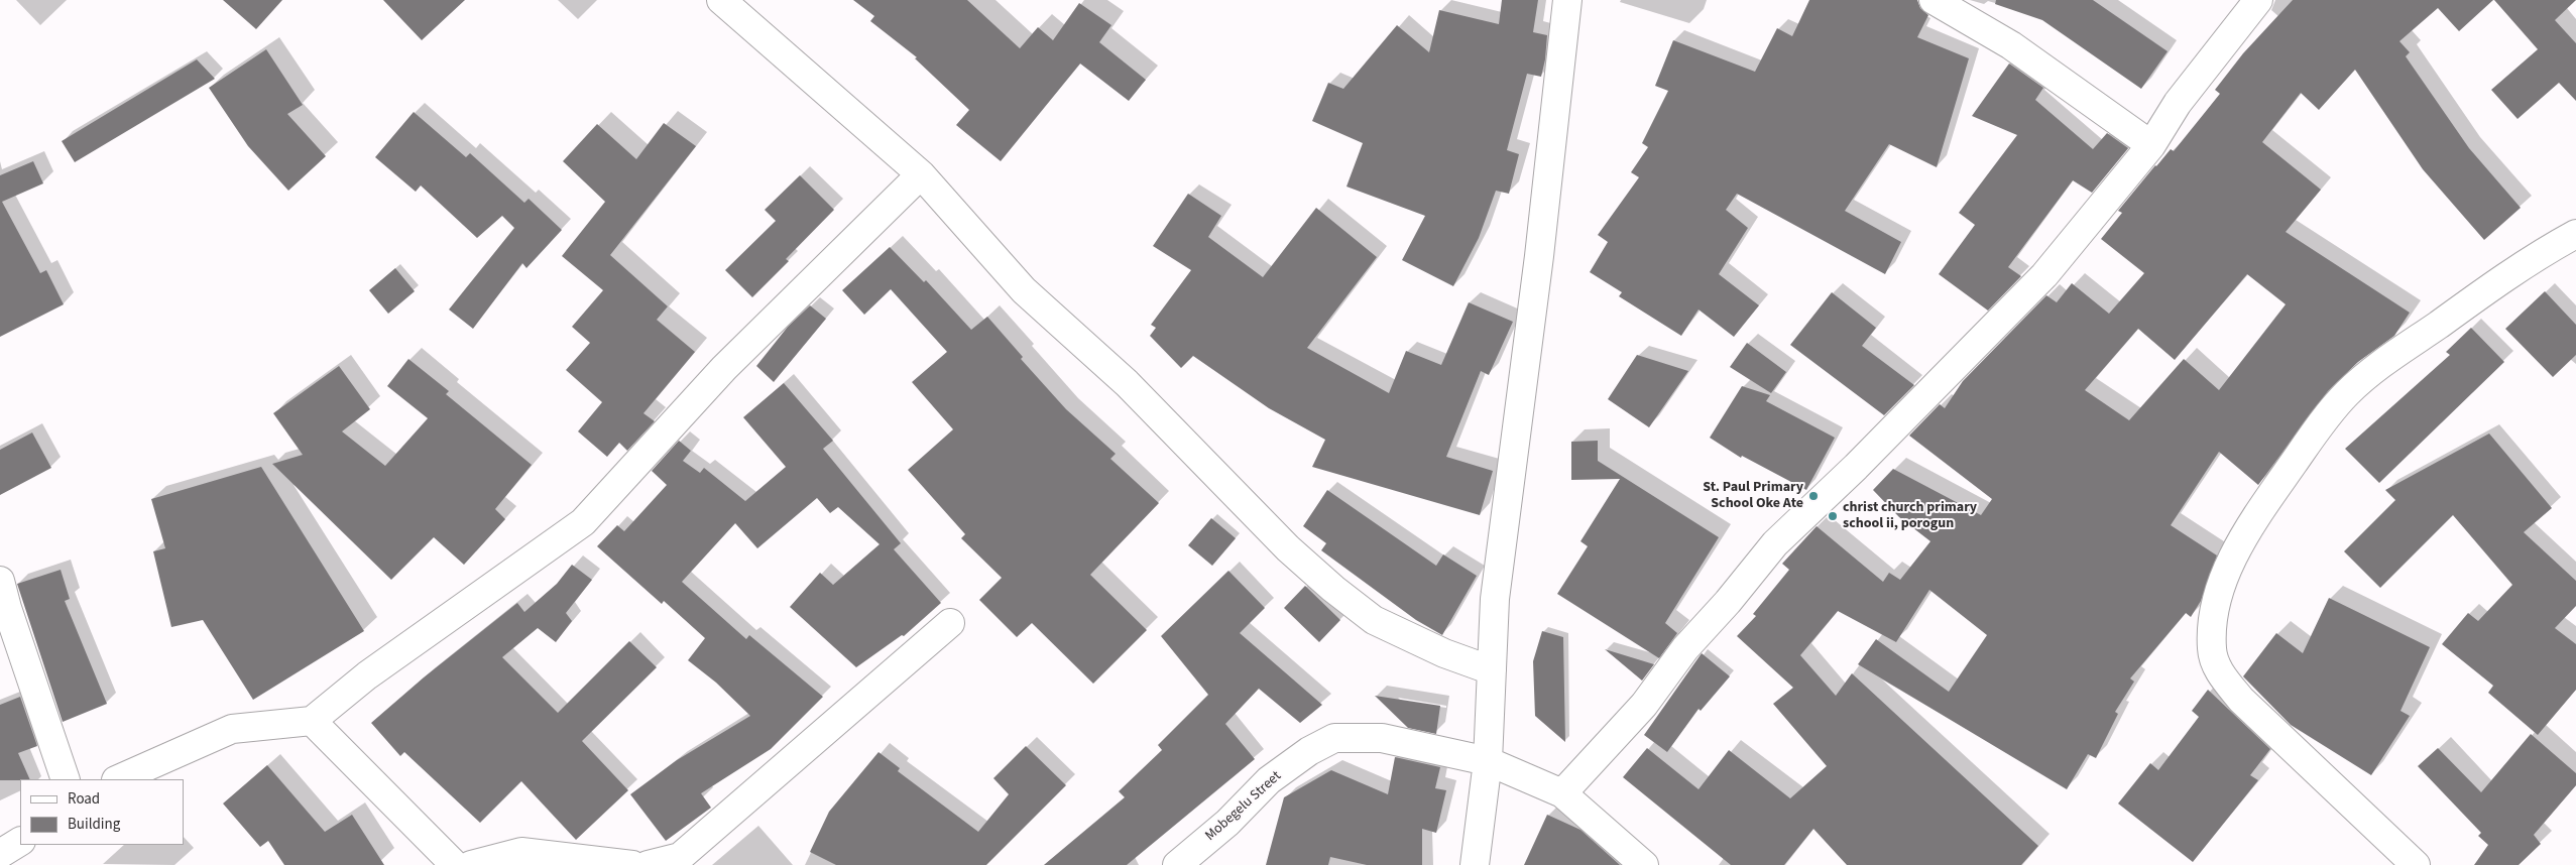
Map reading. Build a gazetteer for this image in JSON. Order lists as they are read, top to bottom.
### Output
{
  "streets": {
    "street": ["Mobegelu Street"]
  },
  "places": ["St. Paul Primary School Oke Ate", "christ church primary school ii, porogun"],
  "legend": ["Road", "Building"]
}
